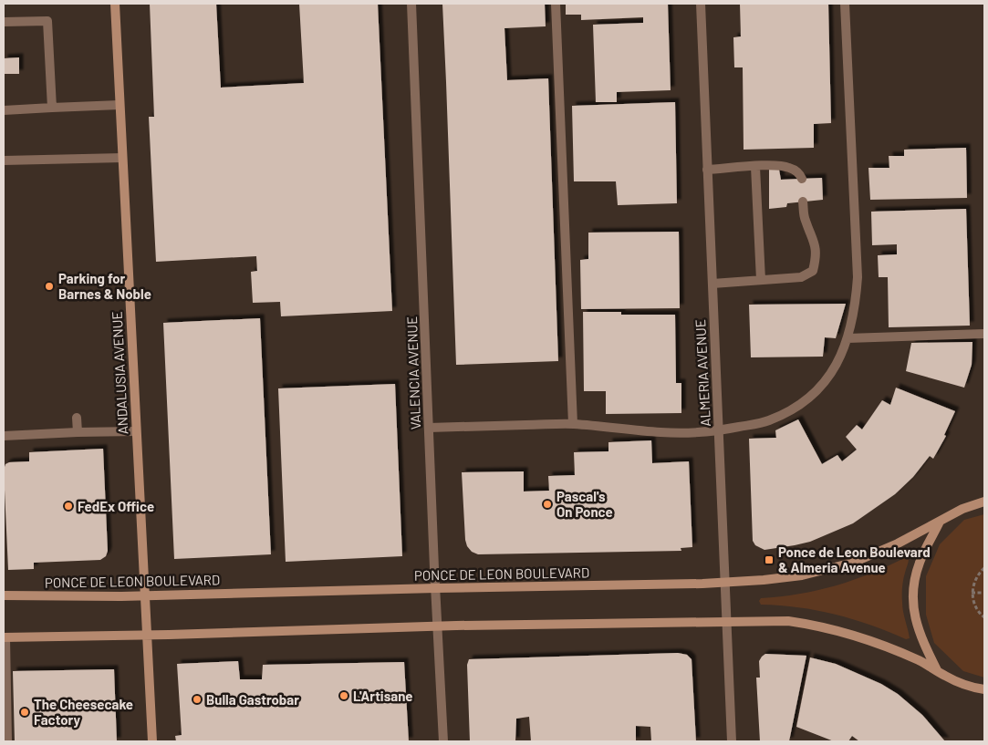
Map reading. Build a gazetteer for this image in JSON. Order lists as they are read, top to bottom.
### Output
{
  "streets": {
    "street": [
      "ANDALUSIA AVENUE",
      "VALENCIA AVENUE",
      "ALMERIA AVENUE",
      "PONCE DE LEON BOULEVARD"
    ]
  },
  "crossings": [
    ["ANDALUSIA AVENUE", "PONCE DE LEON BOULEVARD"],
    ["VALENCIA AVENUE", "PONCE DE LEON BOULEVARD"],
    ["ALMERIA AVENUE", "PONCE DE LEON BOULEVARD"]
  ],
  "places": {
    "other": [
      "Parking for Barnes & Noble",
      "Pascal's On Ponce",
      "FedEx Office",
      "L'Artisane",
      "Bulla Gastrobar",
      "The Cheesecake Factory"
    ],
    "transit": ["Ponce de Leon Boulevard & Almeria Avenue"]
  }
}
